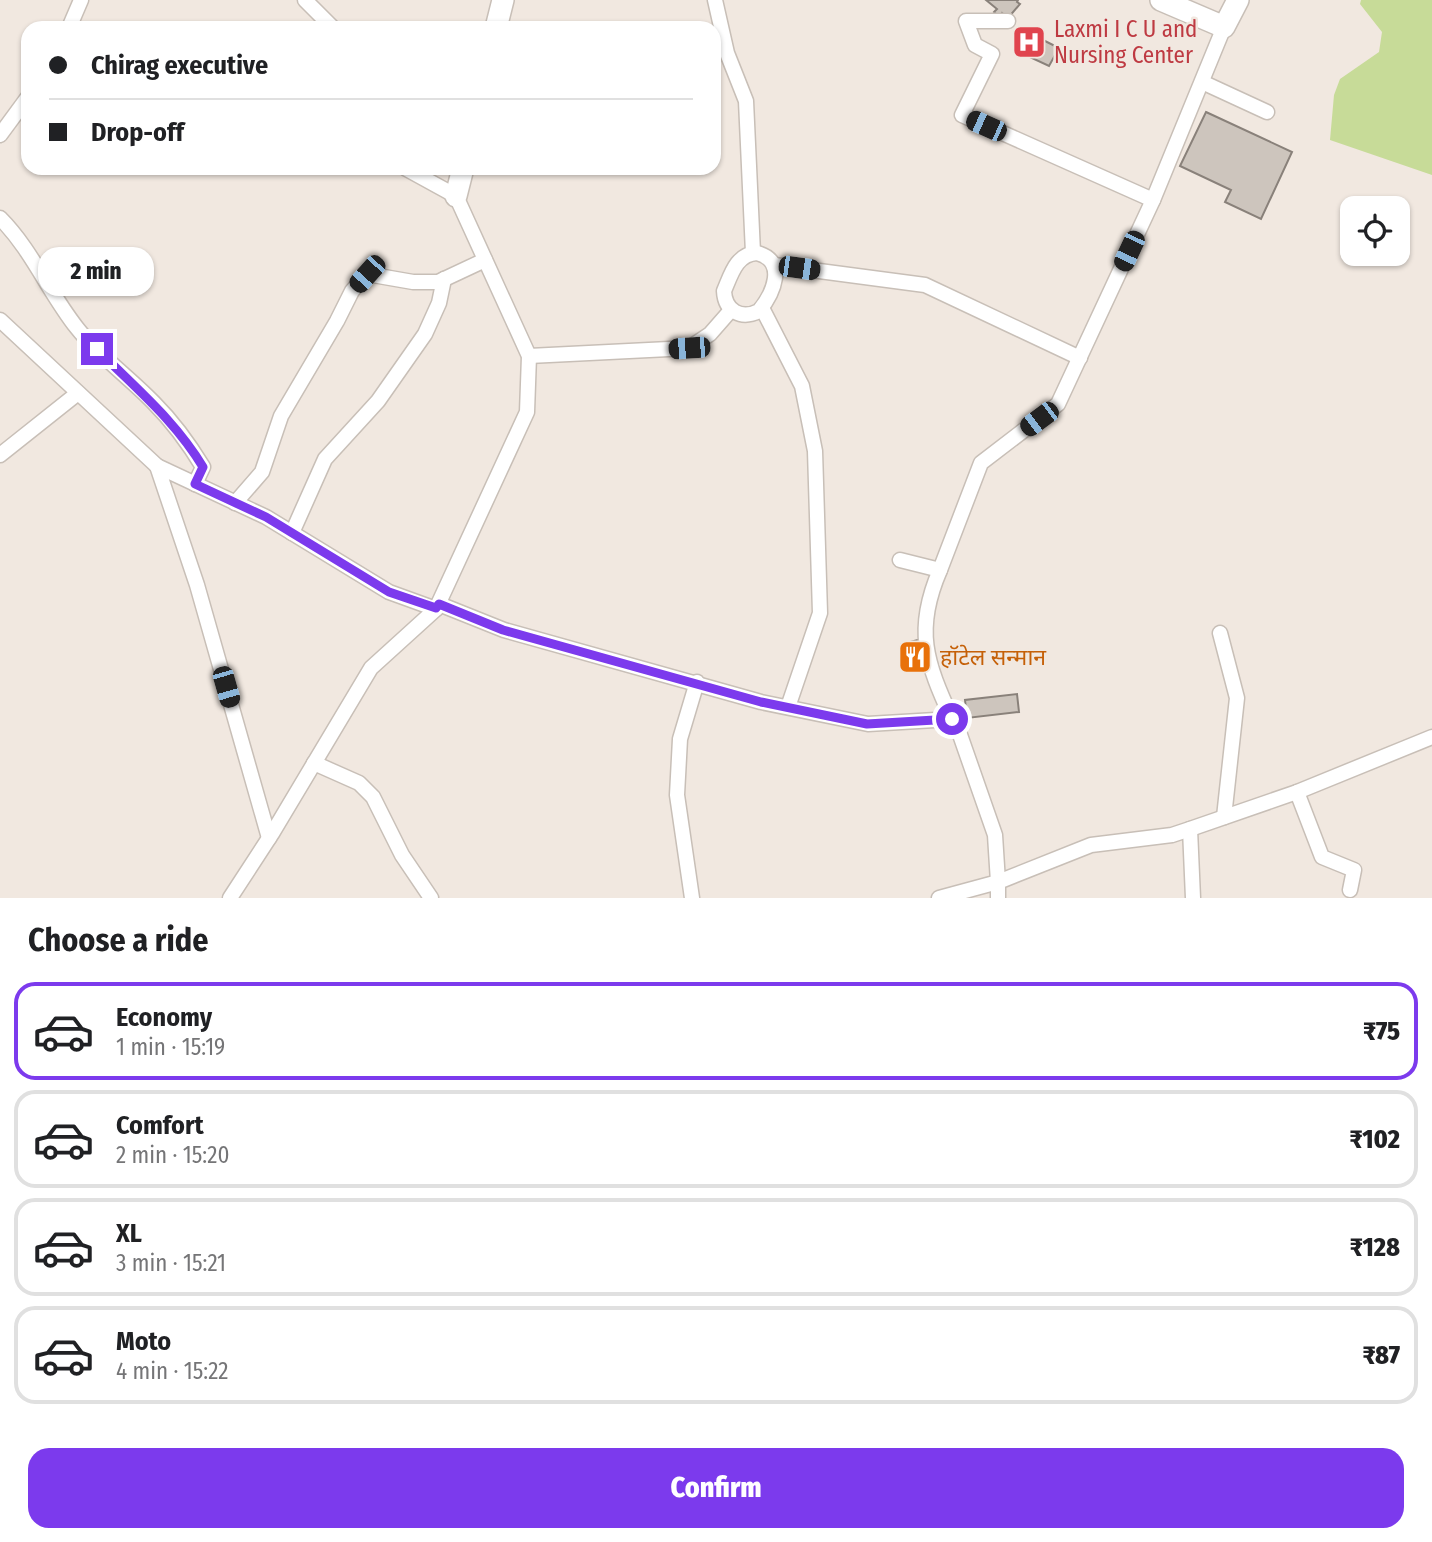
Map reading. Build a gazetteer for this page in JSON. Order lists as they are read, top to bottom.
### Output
{
  "places": {
    "hospital": ["Laxmi I C U and Nursing Center"],
    "restaurant": ["हॉटेल सन्मान"]
  },
  "page": {
    "banner": ["Chirag executive", "Drop-off"],
    "bubble": "2 min",
    "heading": "Choose a ride",
    "list": [
      {
        "name": "Economy",
        "note": "1 min · 15:19",
        "value": "₹75"
      },
      {
        "name": "Comfort",
        "note": "2 min · 15:20",
        "value": "₹102"
      },
      {
        "name": "XL",
        "note": "3 min · 15:21",
        "value": "₹128"
      },
      {
        "name": "Moto",
        "note": "4 min · 15:22",
        "value": "₹87"
      }
    ],
    "buttons": "Confirm"
  }
}
